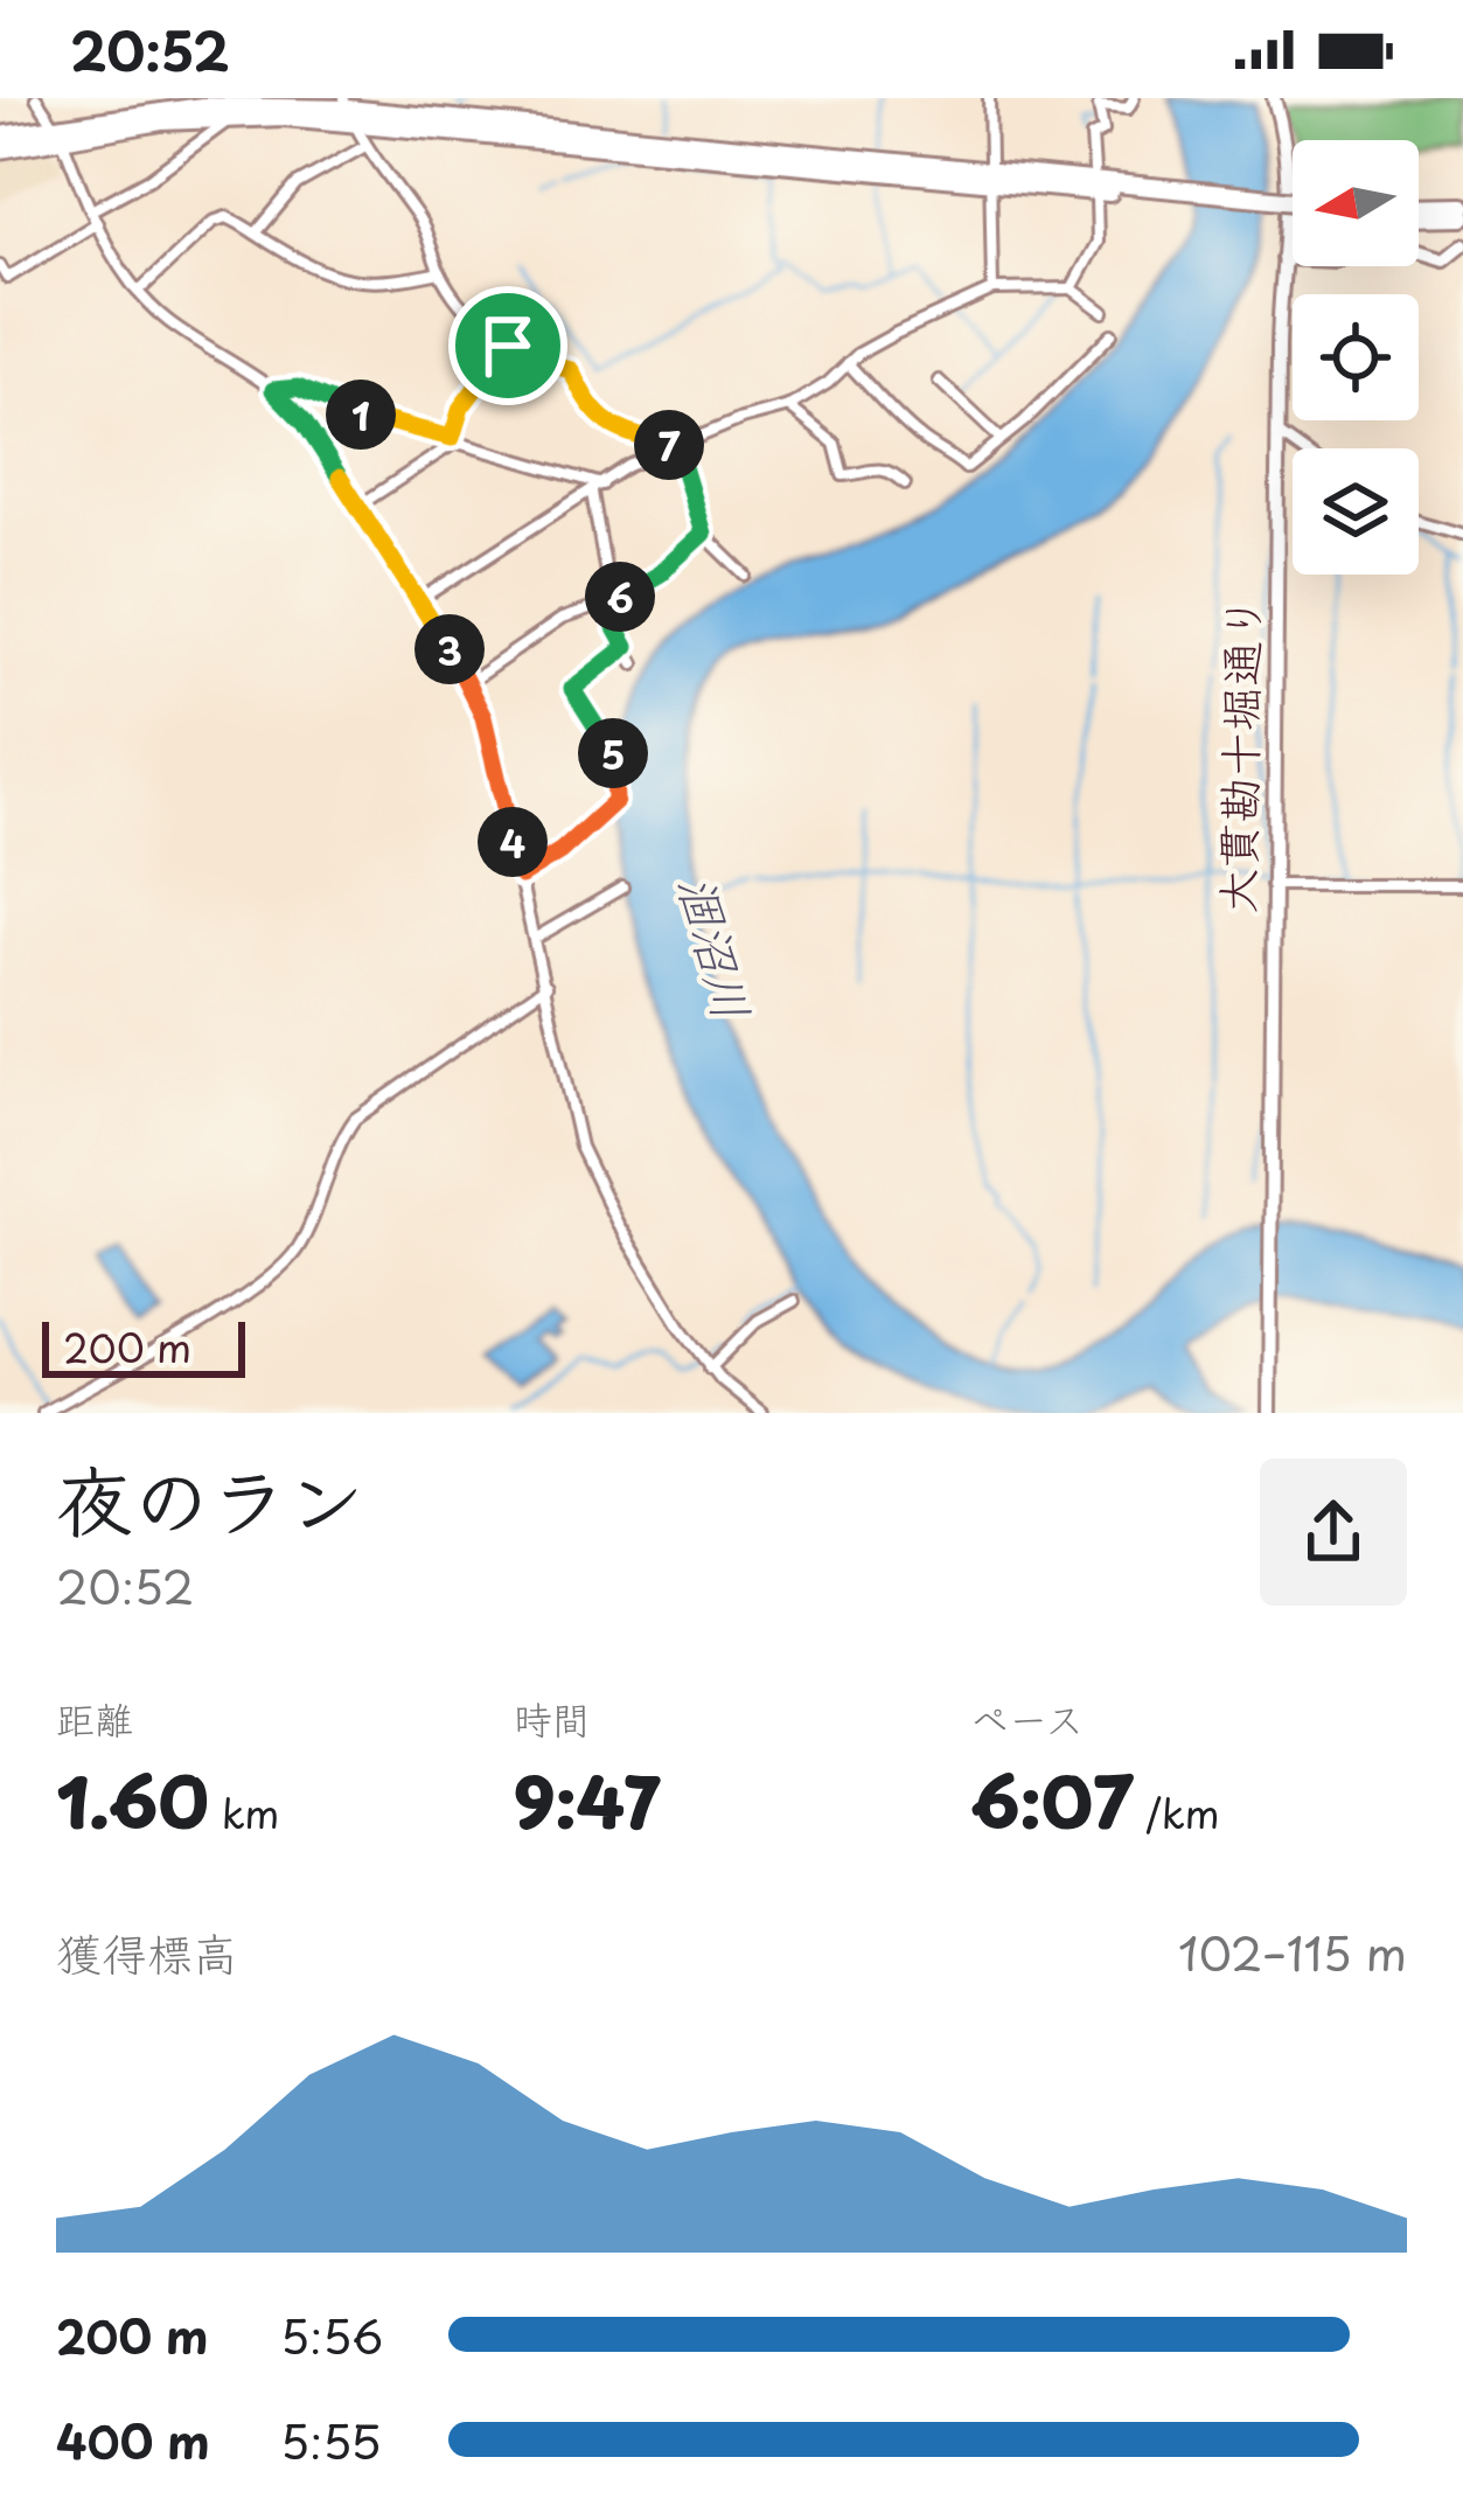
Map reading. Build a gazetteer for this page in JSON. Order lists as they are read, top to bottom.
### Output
{
  "streets": {
    "main road": ["大貫勘十堀通り"]
  },
  "water": ["涸沼川"],
  "scale_bar": "200 m",
  "north": "left",
  "page": {
    "status": "20:52",
    "pins": [
      "1",
      "7",
      "6",
      "3",
      "5",
      "4"
    ],
    "scale": "200 m",
    "heading": ["夜のラン", "20:52"],
    "stats": [
      ["距離", "1.60 km"],
      ["時間", "9:47"],
      ["ペース", "6:07 /km"]
    ],
    "chart": ["獲得標高", "102–115 m"],
    "list": [
      {
        "name": "200 m",
        "note": "5:56"
      },
      {
        "name": "400 m",
        "note": "5:55"
      }
    ]
  }
}
